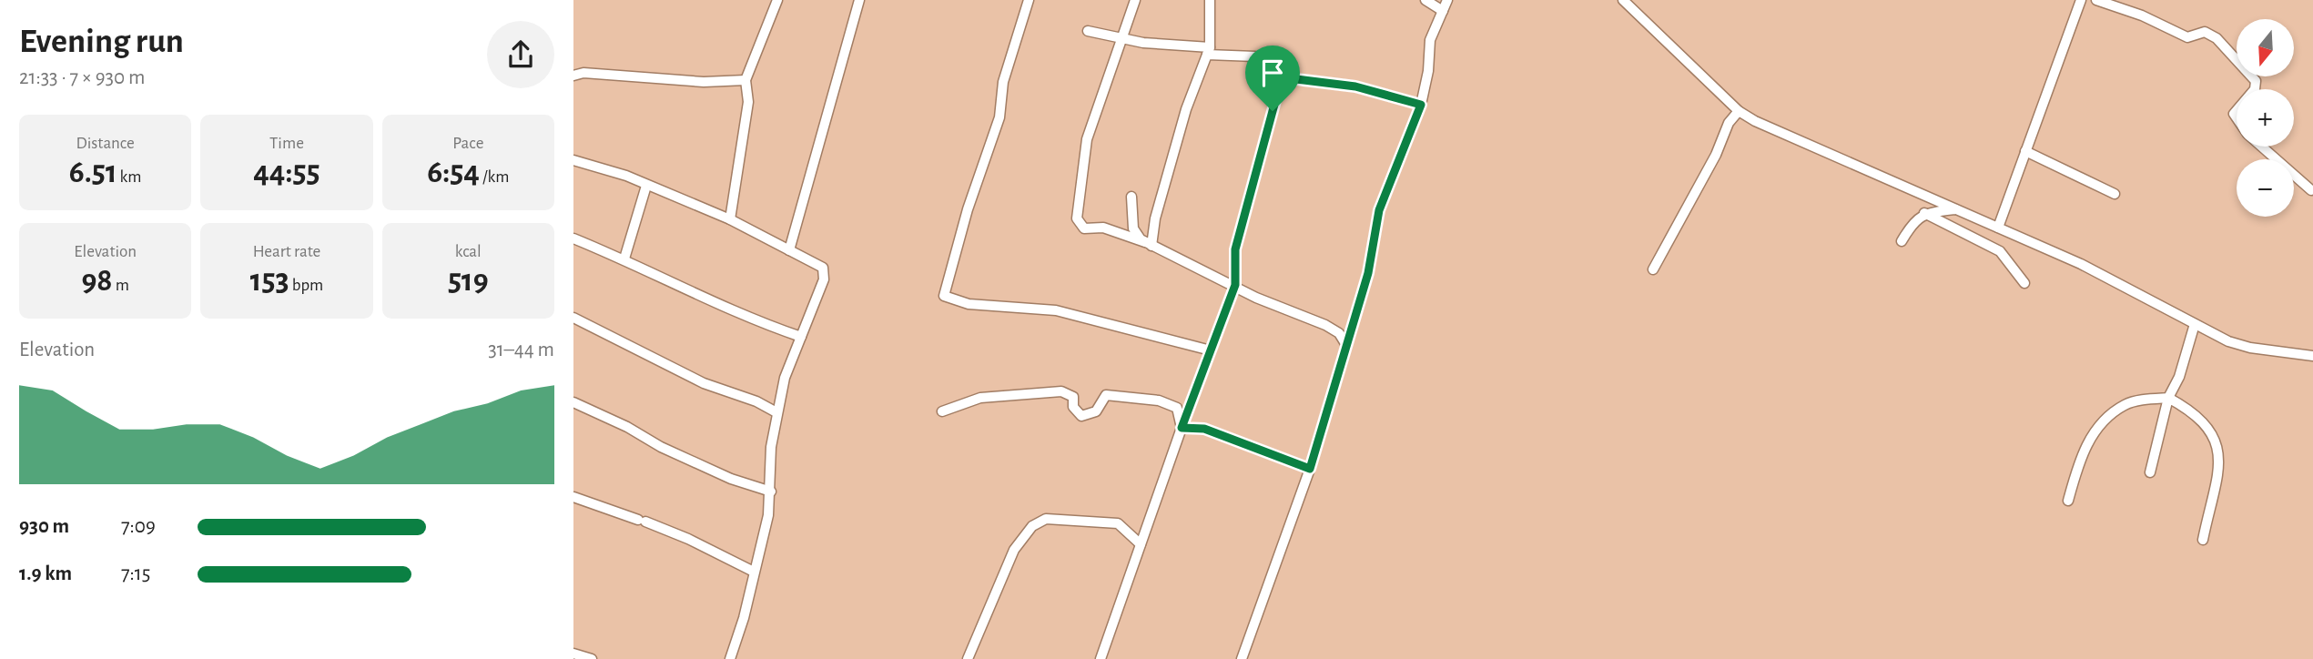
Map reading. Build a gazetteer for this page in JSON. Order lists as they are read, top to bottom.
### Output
{
  "north": "bottom",
  "page": {
    "heading": ["Evening run", "21:33 · 7 × 930 m"],
    "map_buttons": ["+", "−"],
    "stats": [
      ["Distance", "6.51 km"],
      ["Time", "44:55"],
      ["Pace", "6:54 /km"],
      ["Elevation", "98 m"],
      ["Heart rate", "153 bpm"],
      ["kcal", "519"]
    ],
    "chart": ["Elevation", "31–44 m"],
    "list": [
      {
        "name": "930 m",
        "note": "7:09"
      },
      {
        "name": "1.9 km",
        "note": "7:15"
      }
    ]
  }
}
